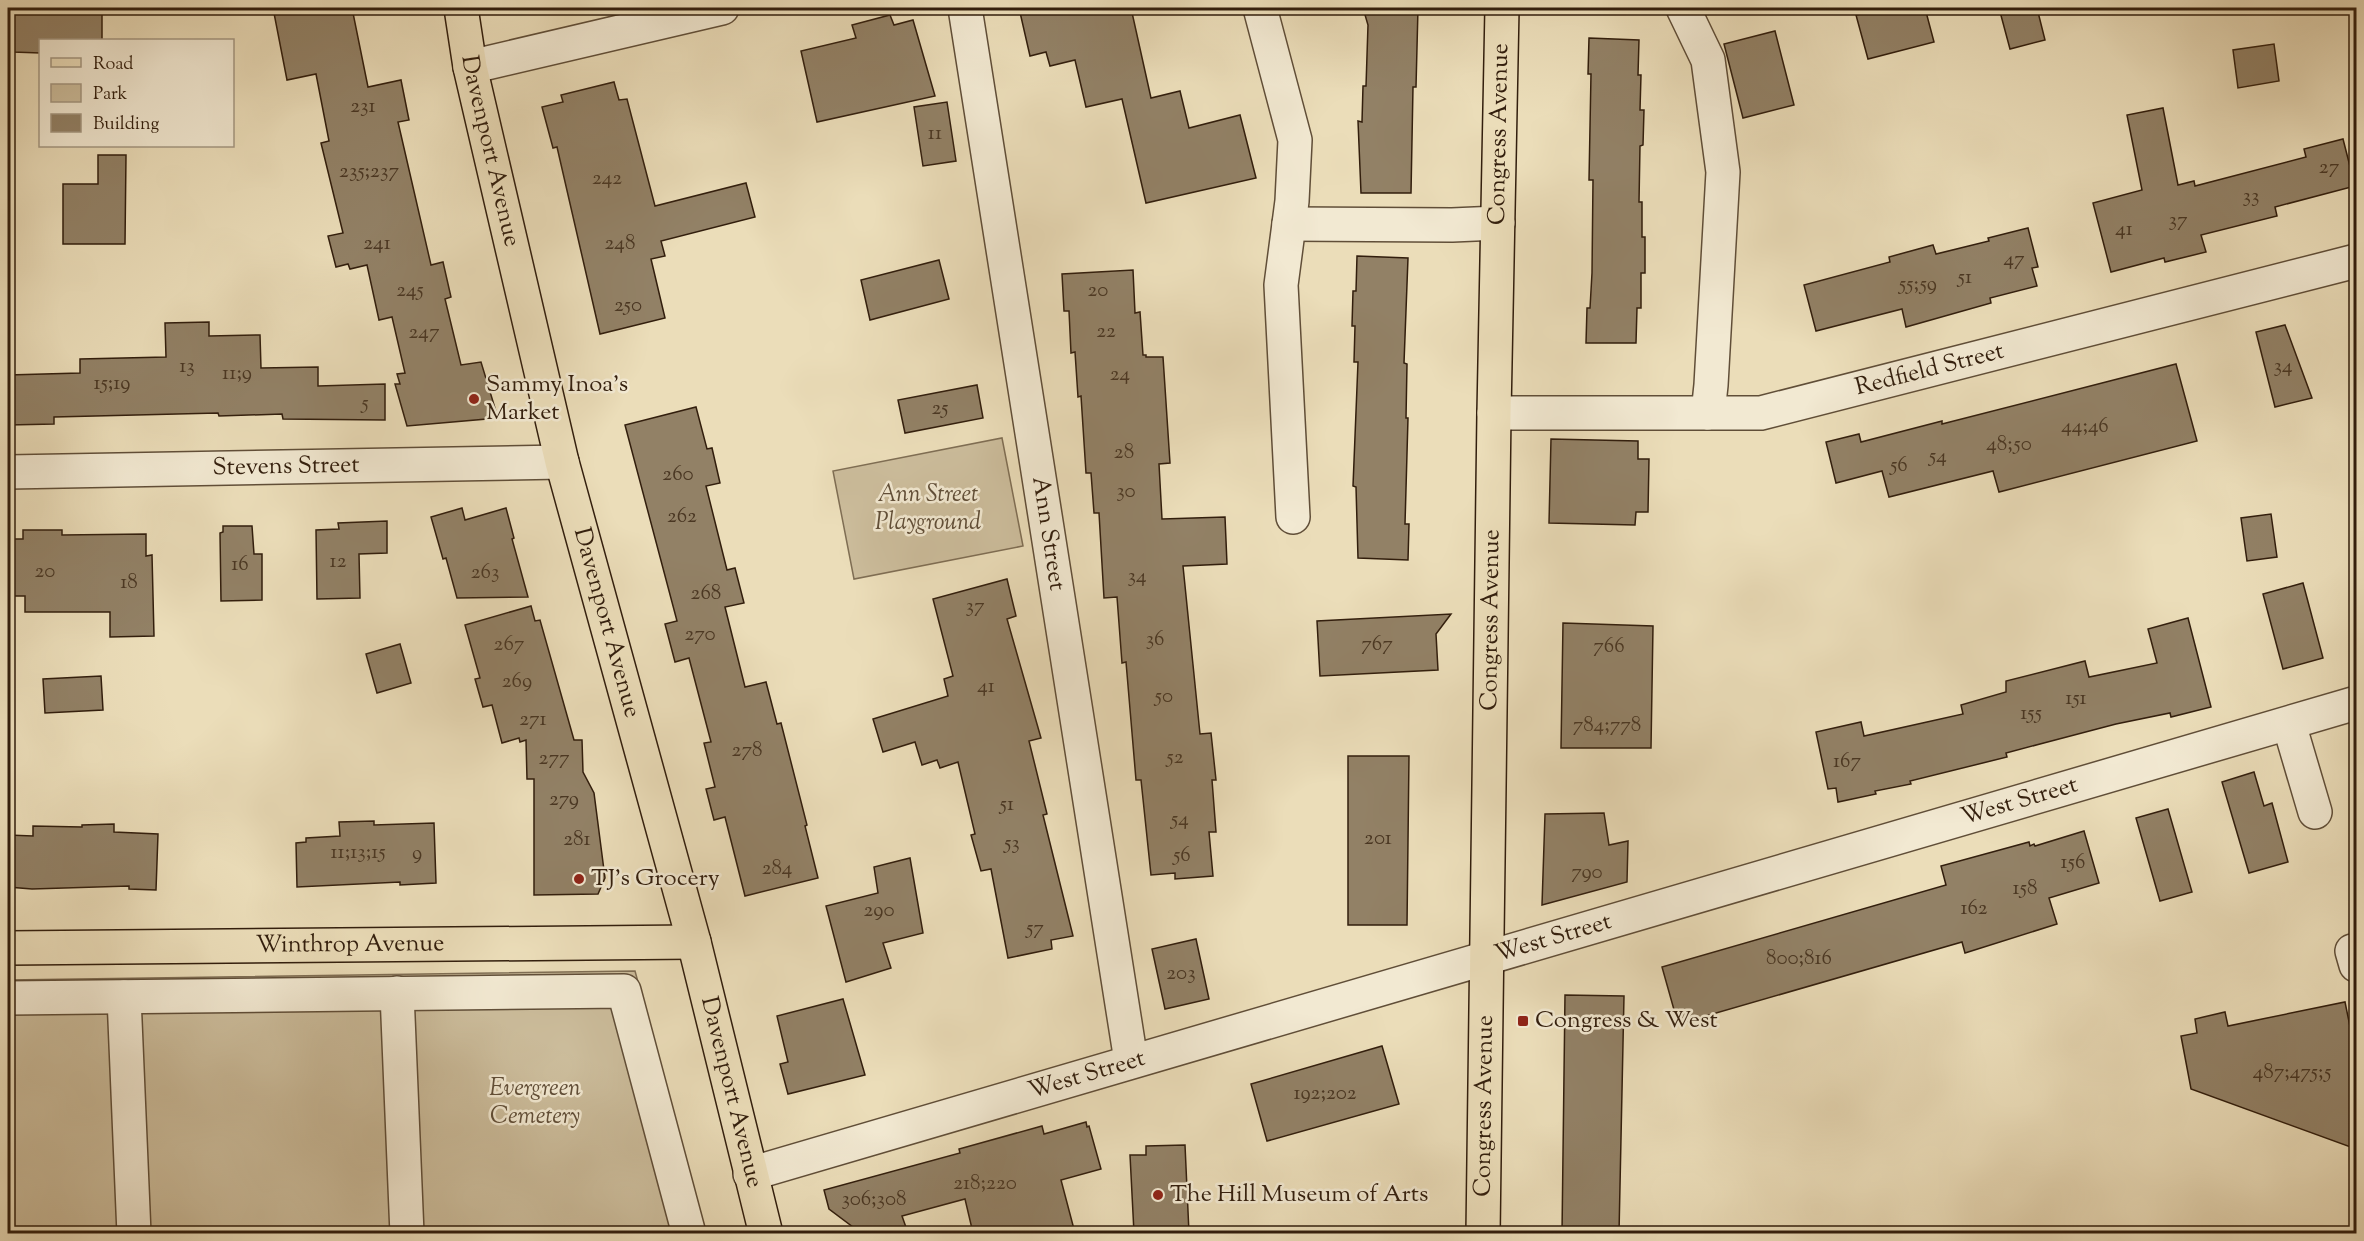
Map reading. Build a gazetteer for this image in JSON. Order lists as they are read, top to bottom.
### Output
{
  "streets": {
    "main road": ["Congress Avenue", "Davenport Avenue", "Winthrop Avenue"],
    "street": [
      "Redfield Street",
      "Stevens Street",
      "Ann Street",
      "West Street"
    ]
  },
  "crossings": [
    ["Congress Avenue", "Redfield Street"],
    ["Congress Avenue", "West Street"],
    ["Davenport Avenue", "Stevens Street"],
    ["Davenport Avenue", "West Street"],
    ["Davenport Avenue", "Winthrop Avenue"],
    ["Ann Street", "West Street"]
  ],
  "parks": ["Ann Street Playground", "Evergreen Cemetery"],
  "places": {
    "other": ["Sammy Inoa's Market", "TJ's Grocery", "The Hill Museum of Arts"],
    "transit": ["Congress & West"]
  },
  "house_numbers": [
    "231",
    "11",
    "27",
    "235;237",
    "242",
    "33",
    "37",
    "41",
    "241",
    "248",
    "47",
    "51",
    "55;59",
    "245",
    "20",
    "250",
    "22",
    "247",
    "13",
    "34",
    "11;9",
    "24",
    "15;19",
    "5",
    "25",
    "44;46",
    "48;50",
    "28",
    "54",
    "56",
    "260",
    "30",
    "262",
    "12",
    "16",
    "20",
    "263",
    "34",
    "18",
    "268",
    "37",
    "270",
    "36",
    "267",
    "767",
    "766",
    "269",
    "41",
    "50",
    "151",
    "155",
    "271",
    "784;778",
    "278",
    "52",
    "277",
    "167",
    "279",
    "51",
    "54",
    "201",
    "281",
    "53",
    "11;13;15",
    "9",
    "56",
    "156",
    "284",
    "790",
    "158",
    "162",
    "290",
    "57",
    "800;816",
    "203",
    "487;475;5",
    "192;202",
    "218;220",
    "306;308"
  ],
  "legend": ["Road", "Park", "Building"]
}
